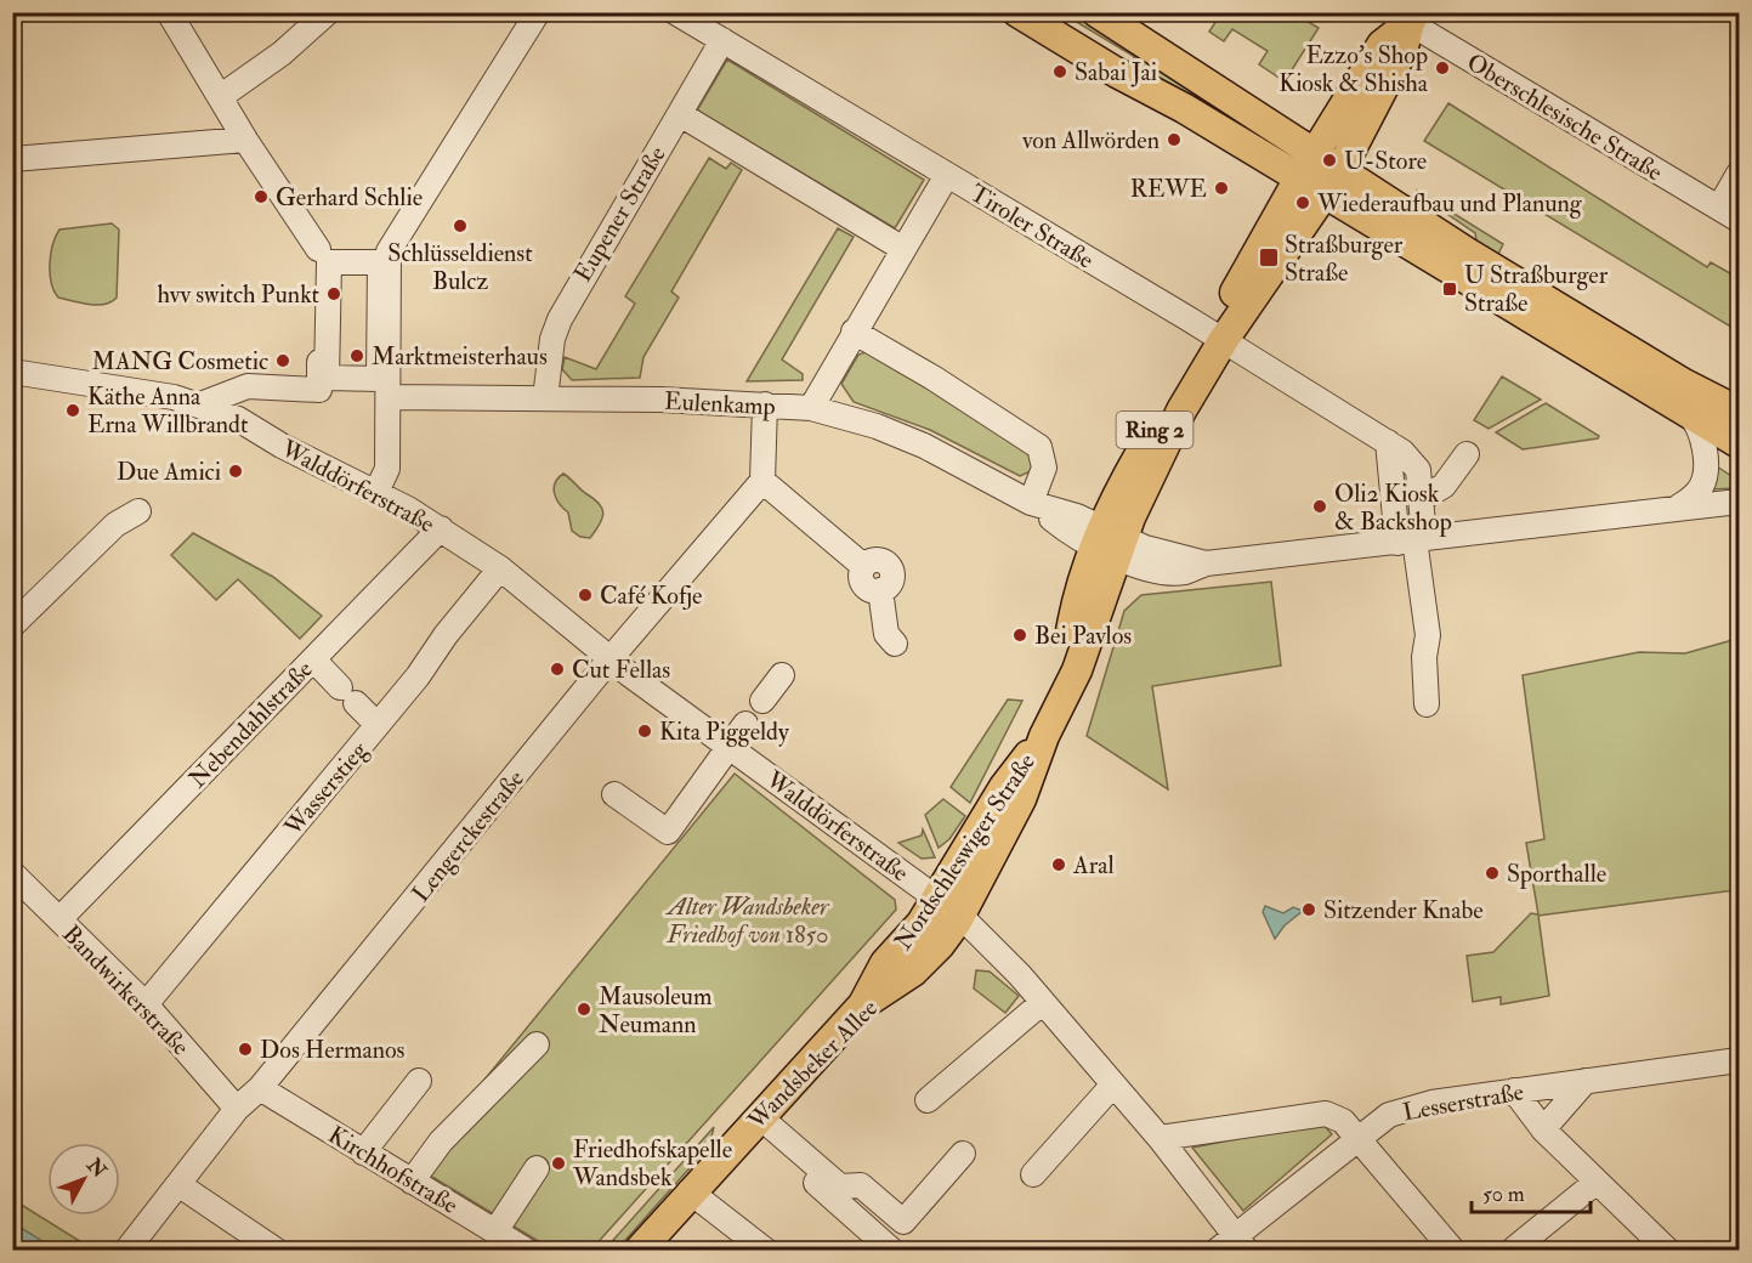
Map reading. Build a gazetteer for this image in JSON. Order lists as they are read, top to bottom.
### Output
{
  "streets": {
    "main road": ["Ring 2", "Nordschleswiger Straße", "Wandsbeker Allee"],
    "street": [
      "Oberschlesische Straße",
      "Eupener Straße",
      "Tiroler Straße",
      "Eulenkamp",
      "Walddörferstraße",
      "Nebendahlstraße",
      "Wasserstieg",
      "Lengerckestraße",
      "Bandwirkerstraße",
      "Lesserstraße",
      "Kirchhofstraße"
    ]
  },
  "crossings": [
    ["Oberschlesische Straße", "Nordschleswiger Straße"],
    ["Eupener Straße", "Tiroler Straße"],
    ["Eupener Straße", "Eulenkamp"],
    ["Tiroler Straße", "Eulenkamp"],
    ["Tiroler Straße", "Nordschleswiger Straße"],
    ["Eulenkamp", "Nordschleswiger Straße"],
    ["Walddörferstraße", "Nebendahlstraße"],
    ["Walddörferstraße", "Wasserstieg"],
    ["Walddörferstraße", "Lengerckestraße"],
    ["Walddörferstraße", "Nordschleswiger Straße"],
    ["Walddörferstraße", "Wandsbeker Allee"],
    ["Walddörferstraße", "Lesserstraße"],
    ["Nebendahlstraße", "Bandwirkerstraße"],
    ["Wasserstieg", "Bandwirkerstraße"],
    ["Lengerckestraße", "Bandwirkerstraße"],
    ["Lengerckestraße", "Kirchhofstraße"],
    ["Nordschleswiger Straße", "Wandsbeker Allee"]
  ],
  "parks": ["Alter Wandsbeker Friedhof von 1850"],
  "places": {
    "other": [
      "Ezzo's Shop Kiosk & Shisha",
      "Sabai Jai",
      "von Allwörden",
      "U-Store",
      "REWE",
      "Gerhard Schlie",
      "Wiederaufbau und Planung",
      "Schlüsseldienst Bulcz",
      "hvv switch Punkt",
      "Marktmeisterhaus",
      "MANG Cosmetic",
      "Käthe Anna Erna Willbrandt",
      "Due Amici",
      "Oli2 Kiosk & Backshop",
      "Café Kofje",
      "Bei Pavlos",
      "Cut Fellas",
      "Kita Piggeldy",
      "Aral",
      "Sporthalle",
      "Sitzender Knabe",
      "Mausoleum Neumann",
      "Dos Hermanos",
      "Friedhofskapelle Wandsbek"
    ],
    "transit": ["Straßburger Straße", "U Straßburger Straße"]
  },
  "scale_bar": "50 m",
  "north": "top right"
}
